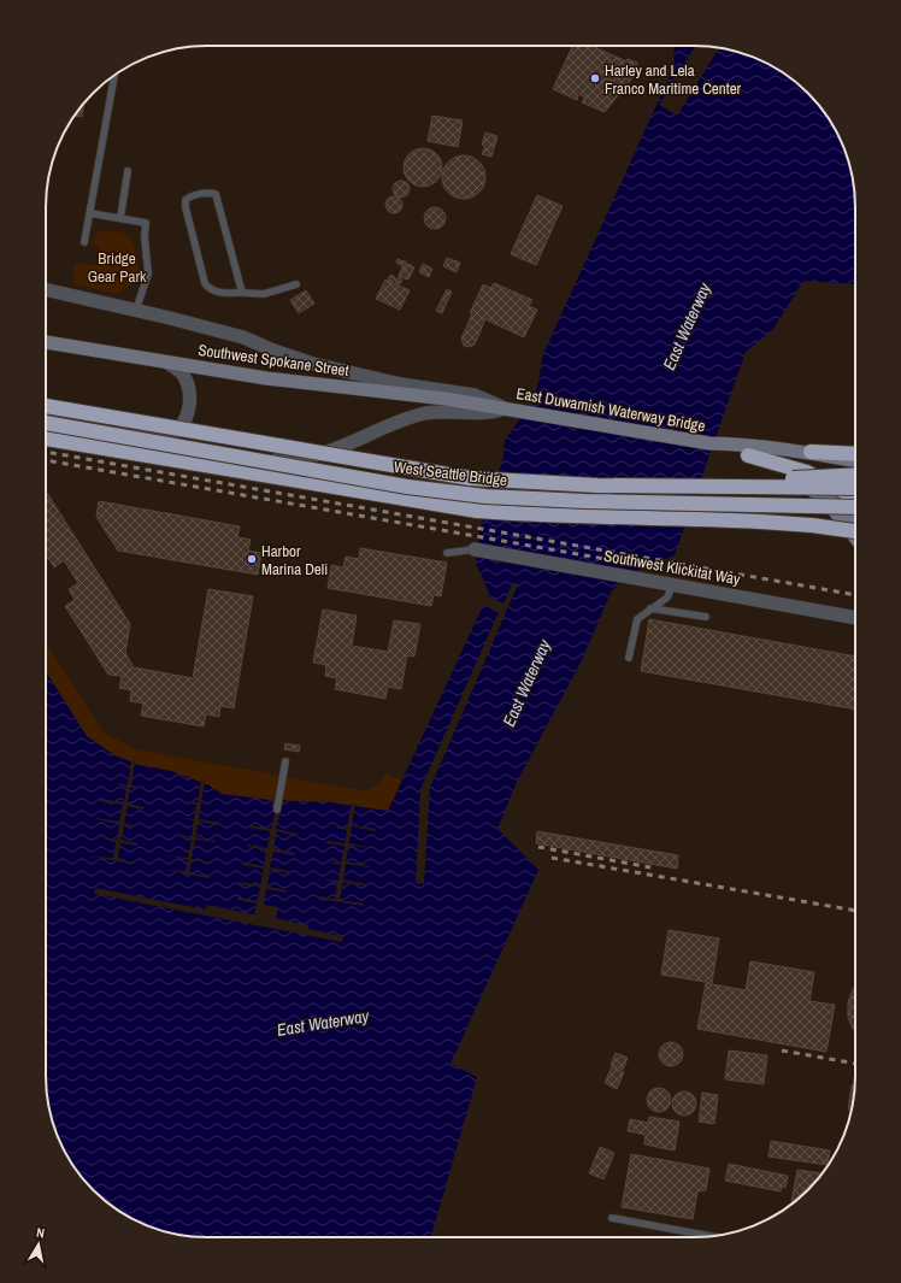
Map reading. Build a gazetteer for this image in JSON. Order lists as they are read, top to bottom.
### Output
{
  "streets": {
    "highway": ["West Seattle Bridge"],
    "main road": ["Southwest Spokane Street", "East Duwamish Waterway Bridge"],
    "street": ["Southwest Klickitat Way"]
  },
  "crossings": [
    ["Southwest Spokane Street", "East Duwamish Waterway Bridge"]
  ],
  "water": ["East Waterway"],
  "parks": ["Bridge Gear Park"],
  "places": ["Harley and Lela Franco Maritime Center", "Harbor Marina Deli"],
  "north": "top"
}
